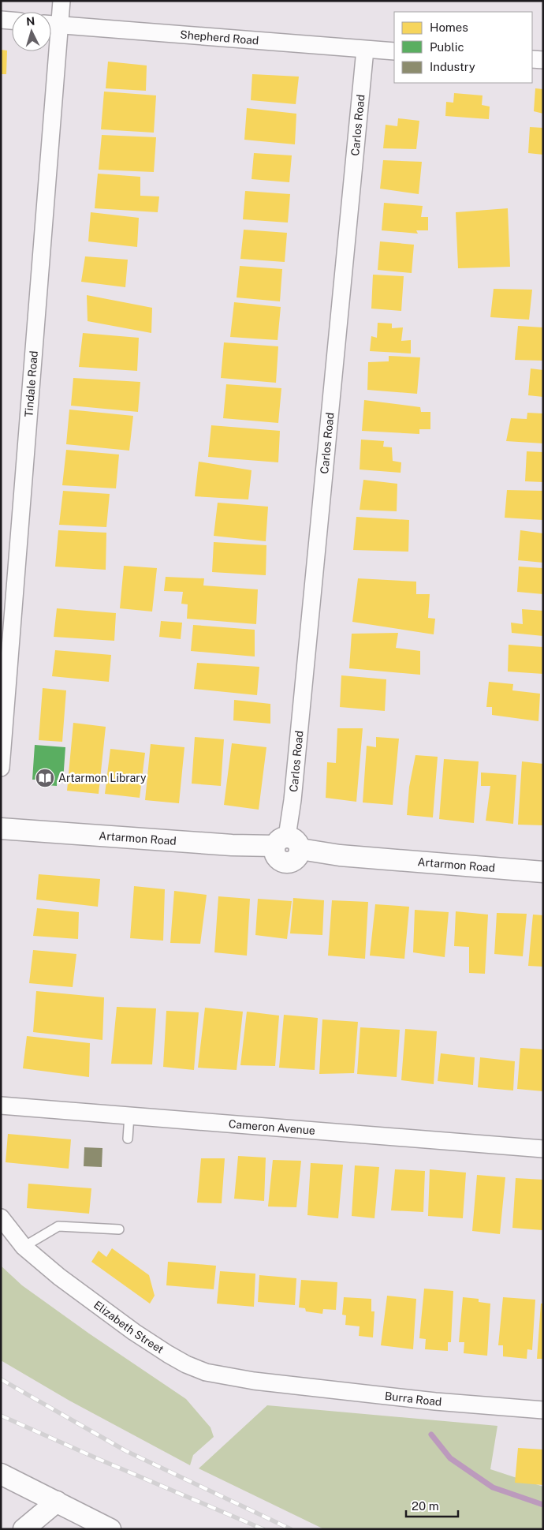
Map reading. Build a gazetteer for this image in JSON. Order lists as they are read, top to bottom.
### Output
{
  "streets": {
    "street": [
      "Shepherd Road",
      "Carlos Road",
      "Tindale Road",
      "Artarmon Road",
      "Cameron Avenue",
      "Elizabeth Street",
      "Burra Road"
    ]
  },
  "crossings": [
    ["Shepherd Road", "Carlos Road"],
    ["Shepherd Road", "Tindale Road"],
    ["Carlos Road", "Artarmon Road"],
    ["Elizabeth Street", "Burra Road"]
  ],
  "places": {
    "library": ["Artarmon Library"]
  },
  "legend": ["Homes", "Public", "Industry"],
  "scale_bar": "20 m",
  "north": "top"
}
